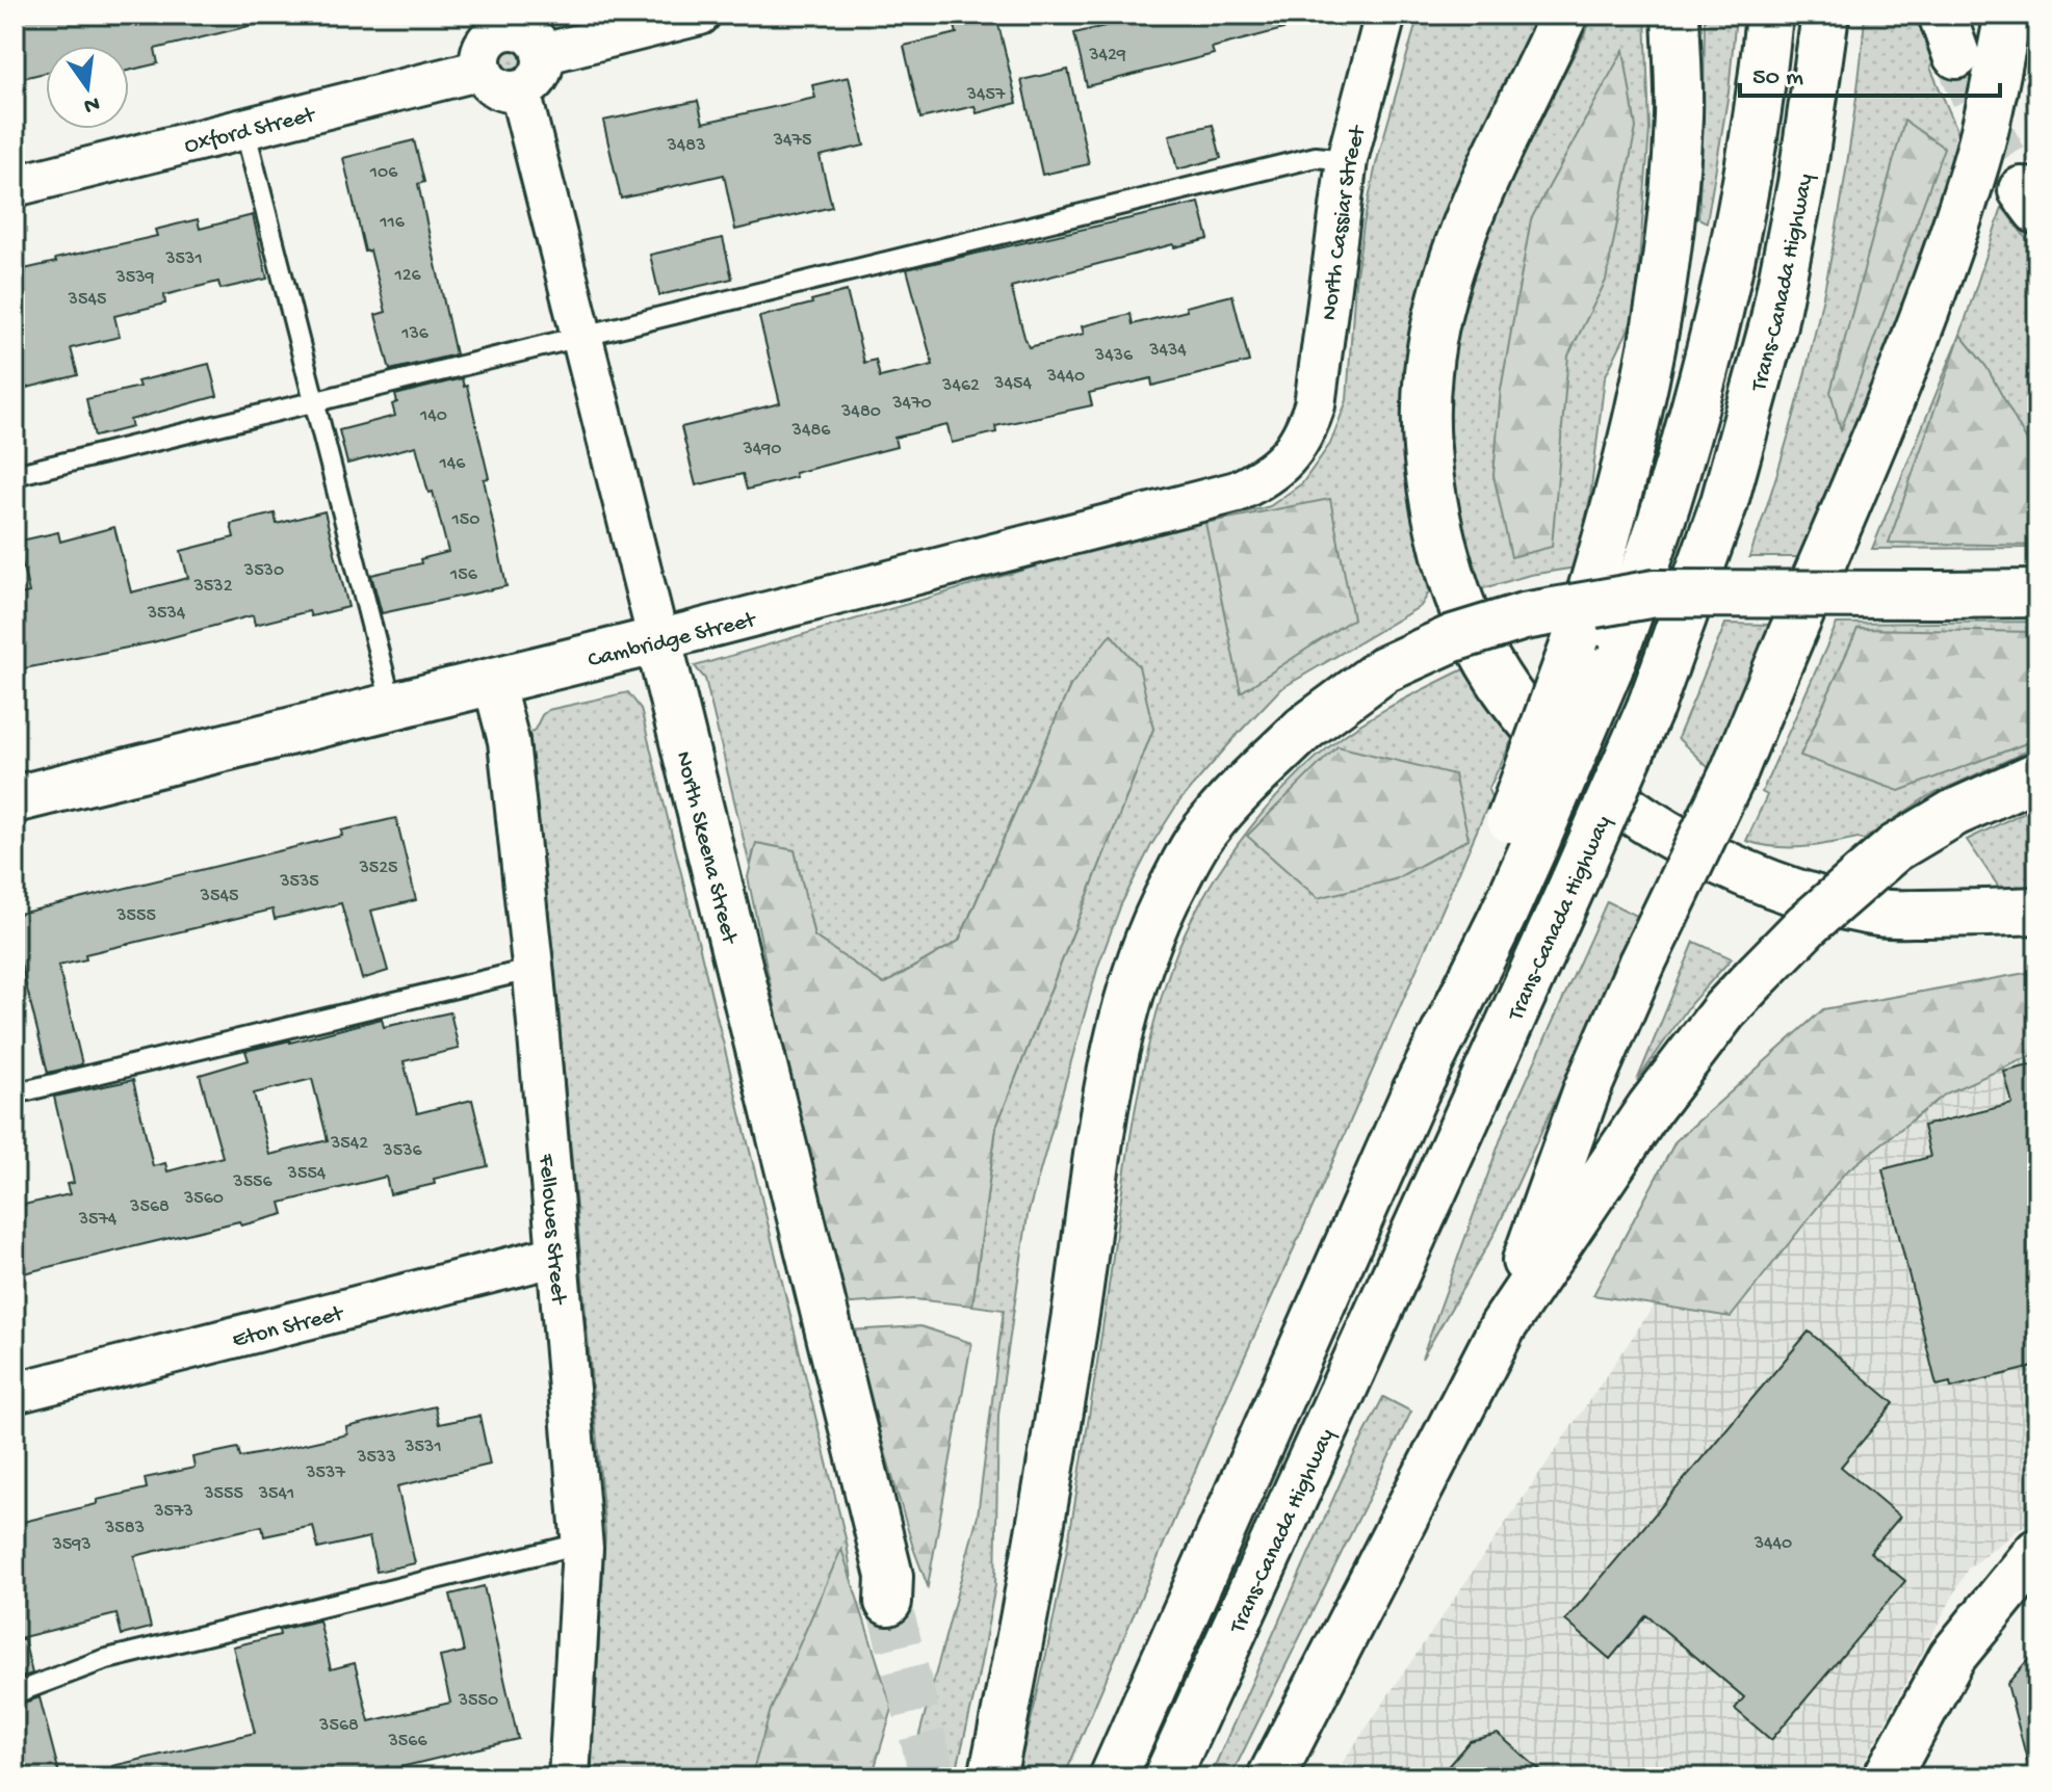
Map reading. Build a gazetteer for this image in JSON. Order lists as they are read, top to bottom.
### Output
{
  "streets": {
    "main road": ["Trans-Canada Highway", "Cambridge Street", "North Skeena Street"],
    "street": [
      "Oxford Street",
      "North Cassiar Street",
      "Fellowes Street",
      "Eton Street"
    ]
  },
  "crossings": [
    ["Oxford Street", "North Skeena Street"],
    ["North Cassiar Street", "Cambridge Street"],
    ["Cambridge Street", "North Skeena Street"],
    ["Cambridge Street", "Fellowes Street"],
    ["Fellowes Street", "Eton Street"]
  ],
  "house_numbers": [
    "3429",
    "3457",
    "3475",
    "3483",
    "106",
    "116",
    "3531",
    "126",
    "3539",
    "3545",
    "136",
    "3434",
    "3436",
    "3440",
    "3454",
    "3462",
    "3470",
    "3480",
    "140",
    "3486",
    "3490",
    "146",
    "150",
    "3530",
    "156",
    "3532",
    "3534",
    "3525",
    "3535",
    "3545",
    "3555",
    "3542",
    "3536",
    "3554",
    "3556",
    "3560",
    "3568",
    "3574",
    "3531",
    "3533",
    "3537",
    "3555",
    "3541",
    "3573",
    "3583",
    "3440",
    "3593",
    "3550",
    "3568",
    "3566"
  ],
  "scale_bar": "50 m",
  "north": "bottom"
}
